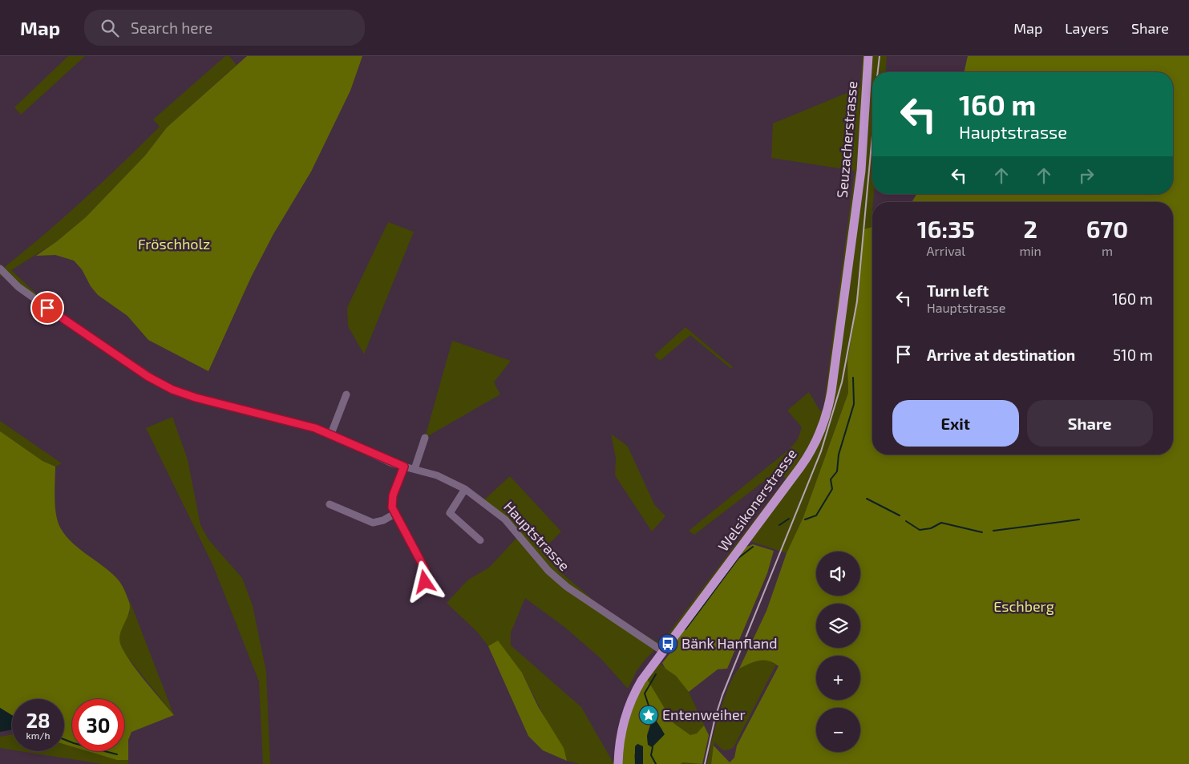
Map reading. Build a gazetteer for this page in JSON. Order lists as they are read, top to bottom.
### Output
{
  "streets": {
    "main road": ["Seuzacherstrasse", "Welsikonerstrasse"],
    "street": ["Hauptstrasse"]
  },
  "crossings": [
    ["Seuzacherstrasse", "Welsikonerstrasse"],
    ["Welsikonerstrasse", "Hauptstrasse"]
  ],
  "parks": ["Fröschholz", "Eschberg"],
  "places": {
    "bus stop": ["Bänk Hanfland"],
    "place": ["Entenweiher"]
  },
  "page": {
    "header": "Map",
    "search": "Search here",
    "nav": ["Map", "Layers", "Share"],
    "turn": ["160 m", "Hauptstrasse"],
    "eta": [
      "16:35",
      "Arrival",
      "2",
      "min",
      "670",
      "m"
    ],
    "list": [
      {
        "name": "Turn left",
        "note": "Hauptstrasse",
        "value": "160 m"
      },
      {
        "name": "Arrive at destination",
        "value": "510 m"
      }
    ],
    "buttons": ["Exit", "Share"],
    "map_buttons": ["+", "−"],
    "speed": "28 km/h",
    "limit": "30"
  }
}
